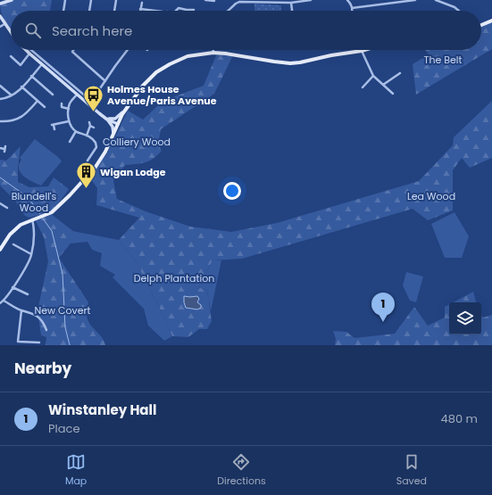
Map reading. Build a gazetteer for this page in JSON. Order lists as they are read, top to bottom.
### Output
{
  "parks": [
    "The Belt",
    "Colliery Wood",
    "Blundell's Wood",
    "Lea Wood",
    "Delph Plantation",
    "New Covert"
  ],
  "places": {
    "bus stop": ["Holmes House Avenue/Paris Avenue"],
    "building": ["Wigan Lodge"]
  },
  "page": {
    "search": "Search here",
    "pins": "1",
    "heading": "Nearby",
    "list": [
      {
        "mark": "1",
        "name": "Winstanley Hall",
        "note": "Place",
        "value": "480 m"
      }
    ],
    "nav": ["Map", "Directions", "Saved"]
  }
}
